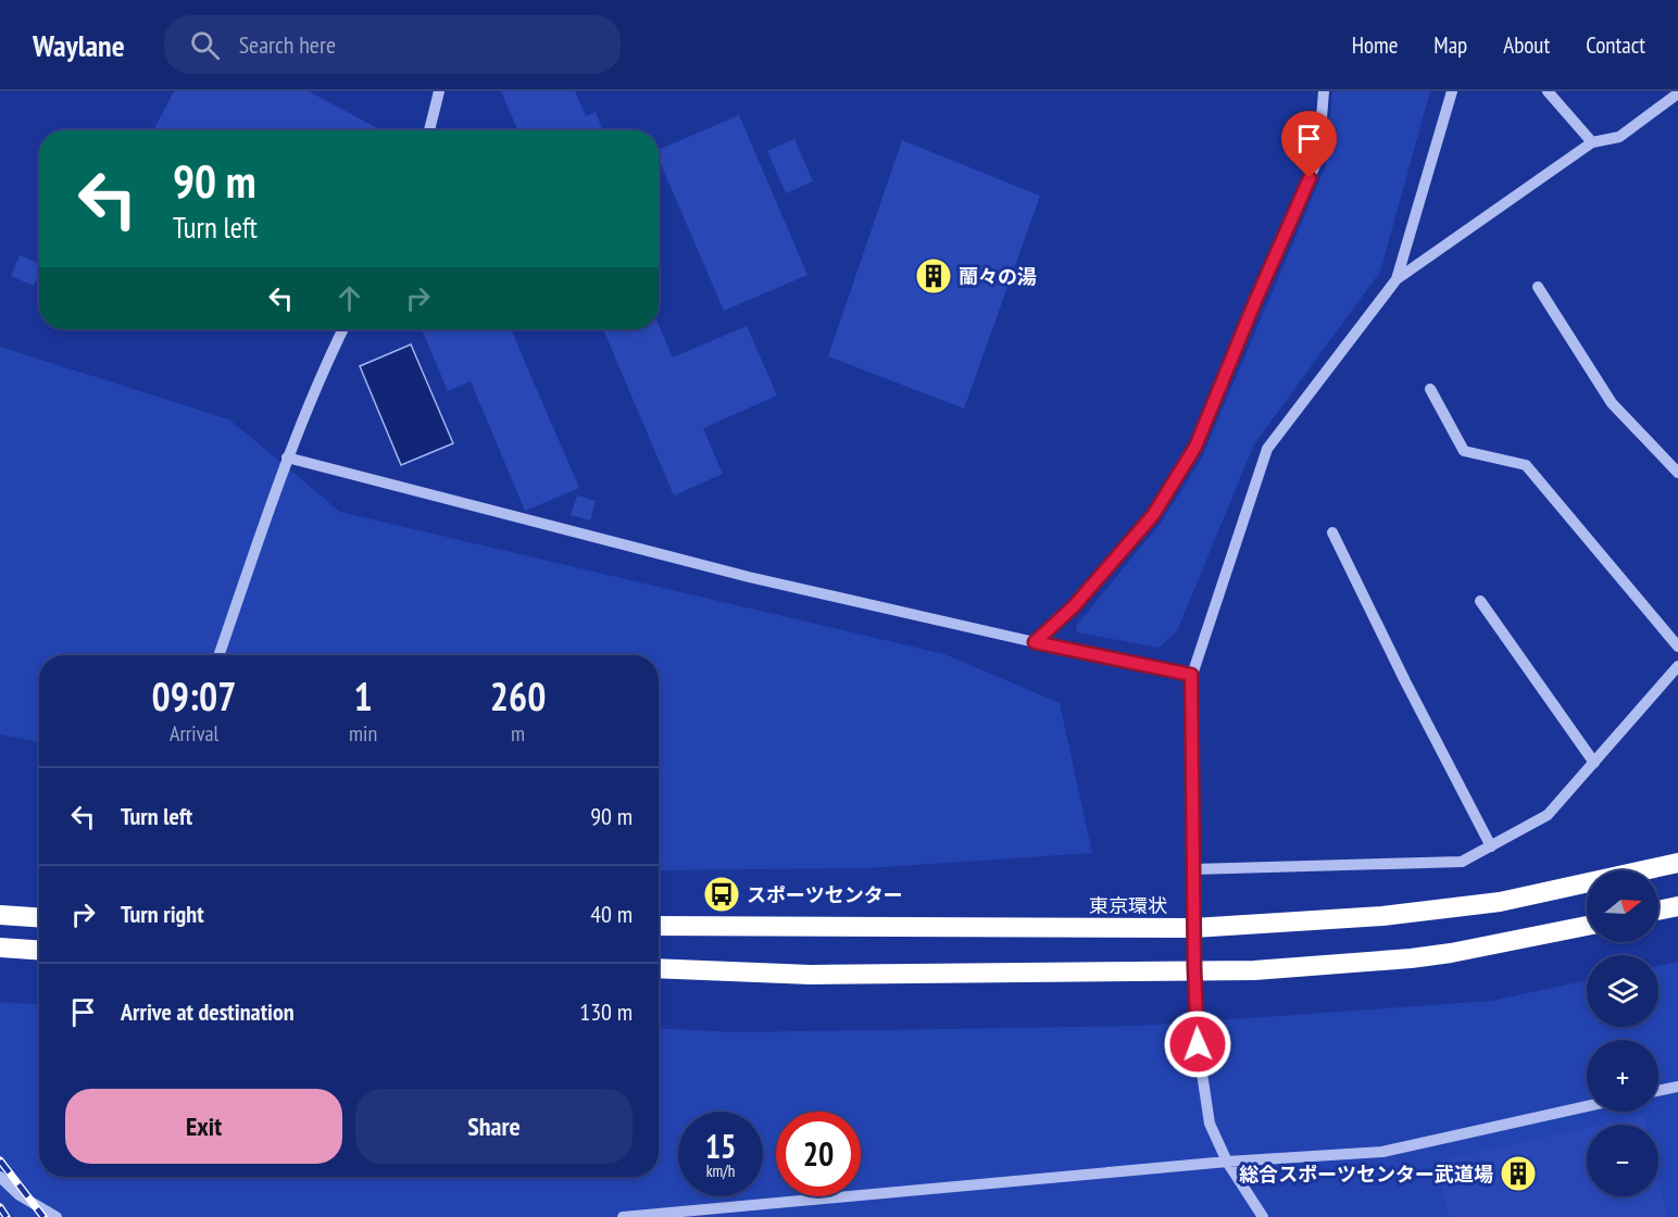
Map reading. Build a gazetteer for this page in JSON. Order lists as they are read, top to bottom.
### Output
{
  "streets": {
    "highway": ["東京環状"]
  },
  "places": {
    "building": ["蘭々の湯", "総合スポーツセンター武道場"],
    "bus stop": ["スポーツセンター"]
  },
  "north": "right",
  "page": {
    "header": "Waylane",
    "search": "Search here",
    "nav": [
      "Home",
      "Map",
      "About",
      "Contact"
    ],
    "turn": ["90 m", "Turn left"],
    "eta": [
      "09:07",
      "Arrival",
      "1",
      "min",
      "260",
      "m"
    ],
    "list": [
      {
        "name": "Turn left",
        "value": "90 m"
      },
      {
        "name": "Turn right",
        "value": "40 m"
      },
      {
        "name": "Arrive at destination",
        "value": "130 m"
      }
    ],
    "map_buttons": ["+", "−"],
    "buttons": ["Exit", "Share"],
    "speed": "15 km/h",
    "limit": "20"
  }
}
